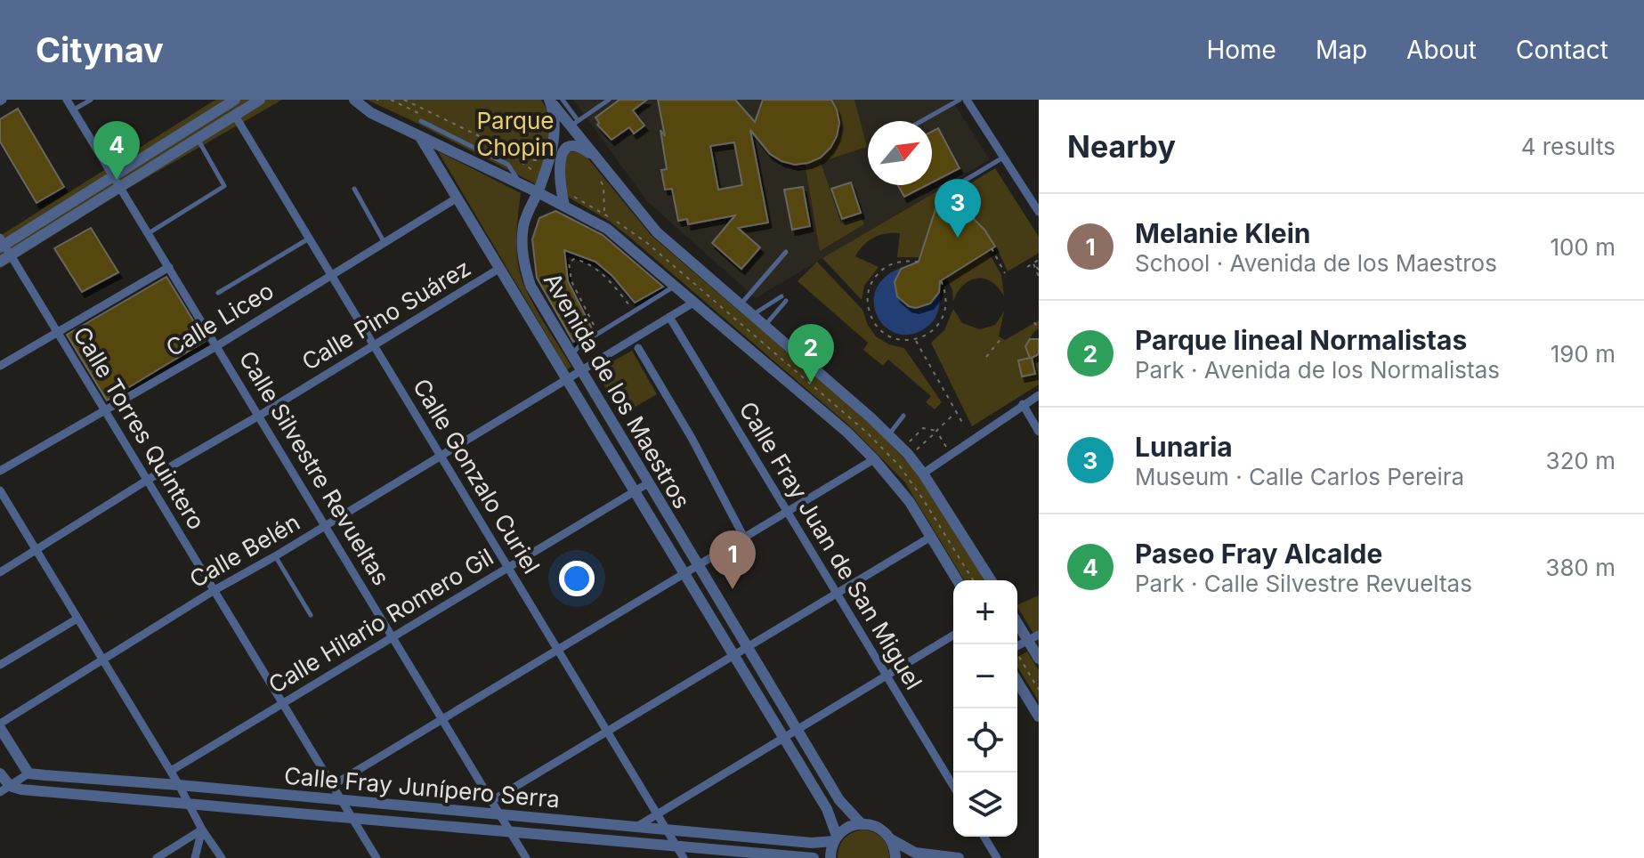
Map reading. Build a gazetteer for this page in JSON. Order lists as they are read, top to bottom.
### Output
{
  "streets": {
    "street": [
      "Calle Pino Suárez",
      "Calle Liceo",
      "Avenida de los Maestros",
      "Calle Torres Quintero",
      "Calle Silvestre Revueltas",
      "Calle Gonzalo Curiel",
      "Calle Fray Juan de San Miguel",
      "Calle Belén",
      "Calle Hilario Romero Gil",
      "Calle Fray Junípero Serra"
    ]
  },
  "crossings": [
    ["Calle Pino Suárez", "Avenida de los Maestros"],
    ["Calle Pino Suárez", "Calle Torres Quintero"],
    ["Calle Pino Suárez", "Calle Silvestre Revueltas"],
    ["Calle Pino Suárez", "Calle Gonzalo Curiel"],
    ["Calle Liceo", "Avenida de los Maestros"],
    ["Calle Liceo", "Calle Torres Quintero"],
    ["Calle Liceo", "Calle Silvestre Revueltas"],
    ["Calle Liceo", "Calle Gonzalo Curiel"],
    ["Avenida de los Maestros", "Calle Belén"],
    ["Avenida de los Maestros", "Calle Hilario Romero Gil"],
    ["Avenida de los Maestros", "Calle Fray Junípero Serra"],
    ["Calle Torres Quintero", "Calle Belén"],
    ["Calle Torres Quintero", "Calle Hilario Romero Gil"],
    ["Calle Torres Quintero", "Calle Fray Junípero Serra"],
    ["Calle Silvestre Revueltas", "Calle Belén"],
    ["Calle Silvestre Revueltas", "Calle Hilario Romero Gil"],
    ["Calle Silvestre Revueltas", "Calle Fray Junípero Serra"],
    ["Calle Gonzalo Curiel", "Calle Belén"],
    ["Calle Gonzalo Curiel", "Calle Hilario Romero Gil"],
    ["Calle Gonzalo Curiel", "Calle Fray Junípero Serra"],
    ["Calle Fray Juan de San Miguel", "Calle Belén"]
  ],
  "parks": ["Parque Chopin"],
  "north": "top right",
  "page": {
    "header": "Citynav",
    "nav": [
      "Home",
      "Map",
      "About",
      "Contact"
    ],
    "heading": ["Nearby", "4 results"],
    "pins": [
      "4",
      "3",
      "2",
      "1"
    ],
    "list": [
      {
        "mark": "1",
        "name": "Melanie Klein",
        "note": "School · Avenida de los Maestros",
        "value": "100 m"
      },
      {
        "mark": "2",
        "name": "Parque lineal Normalistas",
        "note": "Park · Avenida de los Normalistas",
        "value": "190 m"
      },
      {
        "mark": "3",
        "name": "Lunaria",
        "note": "Museum · Calle Carlos Pereira",
        "value": "320 m"
      },
      {
        "mark": "4",
        "name": "Paseo Fray Alcalde",
        "note": "Park · Calle Silvestre Revueltas",
        "value": "380 m"
      }
    ],
    "map_buttons": ["+", "−"]
  }
}
